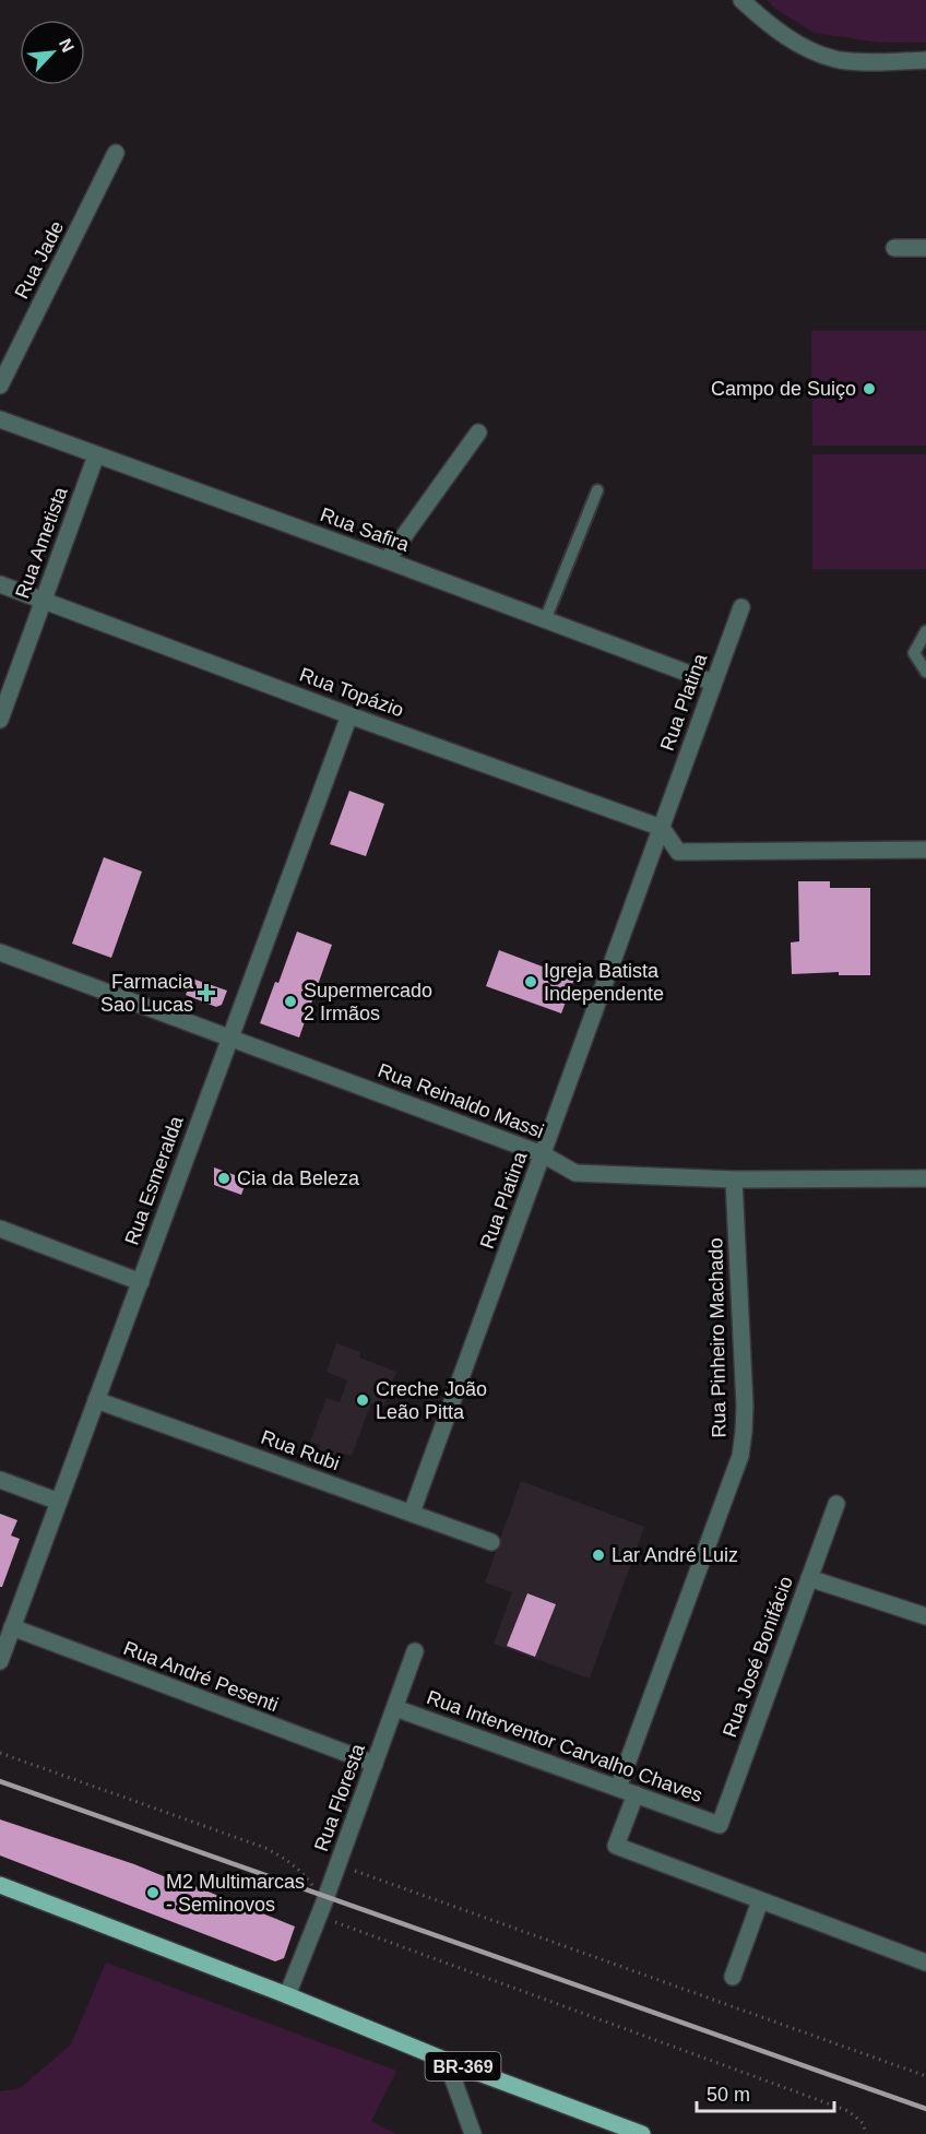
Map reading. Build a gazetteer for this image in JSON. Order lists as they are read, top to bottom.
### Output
{
  "streets": {
    "main road": ["BR-369"],
    "street": [
      "Rua Jade",
      "Rua Safira",
      "Rua Ametista",
      "Rua Topázio",
      "Rua Platina",
      "Rua Reinaldo Massi",
      "Rua Esmeralda",
      "Rua Pinheiro Machado",
      "Rua Rubi",
      "Rua José Bonifácio",
      "Rua André Pesenti",
      "Rua Interventor Carvalho Chaves",
      "Rua Floresta"
    ]
  },
  "crossings": [
    ["Rua Safira", "Rua Ametista"],
    ["Rua Safira", "Rua Platina"],
    ["Rua Ametista", "Rua Topázio"],
    ["Rua Topázio", "Rua Platina"],
    ["Rua Topázio", "Rua Esmeralda"],
    ["Rua Platina", "Rua Reinaldo Massi"],
    ["Rua Platina", "Rua Rubi"],
    ["Rua Reinaldo Massi", "Rua Esmeralda"],
    ["Rua Reinaldo Massi", "Rua Pinheiro Machado"],
    ["Rua Esmeralda", "Rua Rubi"],
    ["Rua Esmeralda", "Rua André Pesenti"],
    ["Rua Pinheiro Machado", "Rua Interventor Carvalho Chaves"],
    ["Rua José Bonifácio", "Rua Interventor Carvalho Chaves"],
    ["Rua André Pesenti", "Rua Floresta"],
    ["Rua Interventor Carvalho Chaves", "Rua Floresta"],
    ["Rua Floresta", "BR-369"]
  ],
  "places": {
    "other": [
      "Campo de Suiço",
      "Igreja Batista Independente",
      "Supermercado 2 Irmãos",
      "Cia da Beleza",
      "Creche João Leão Pitta",
      "Lar André Luiz",
      "M2 Multimarcas - Seminovos"
    ],
    "health": ["Farmacia Sao Lucas"]
  },
  "scale_bar": "50 m",
  "north": "top right"
}
